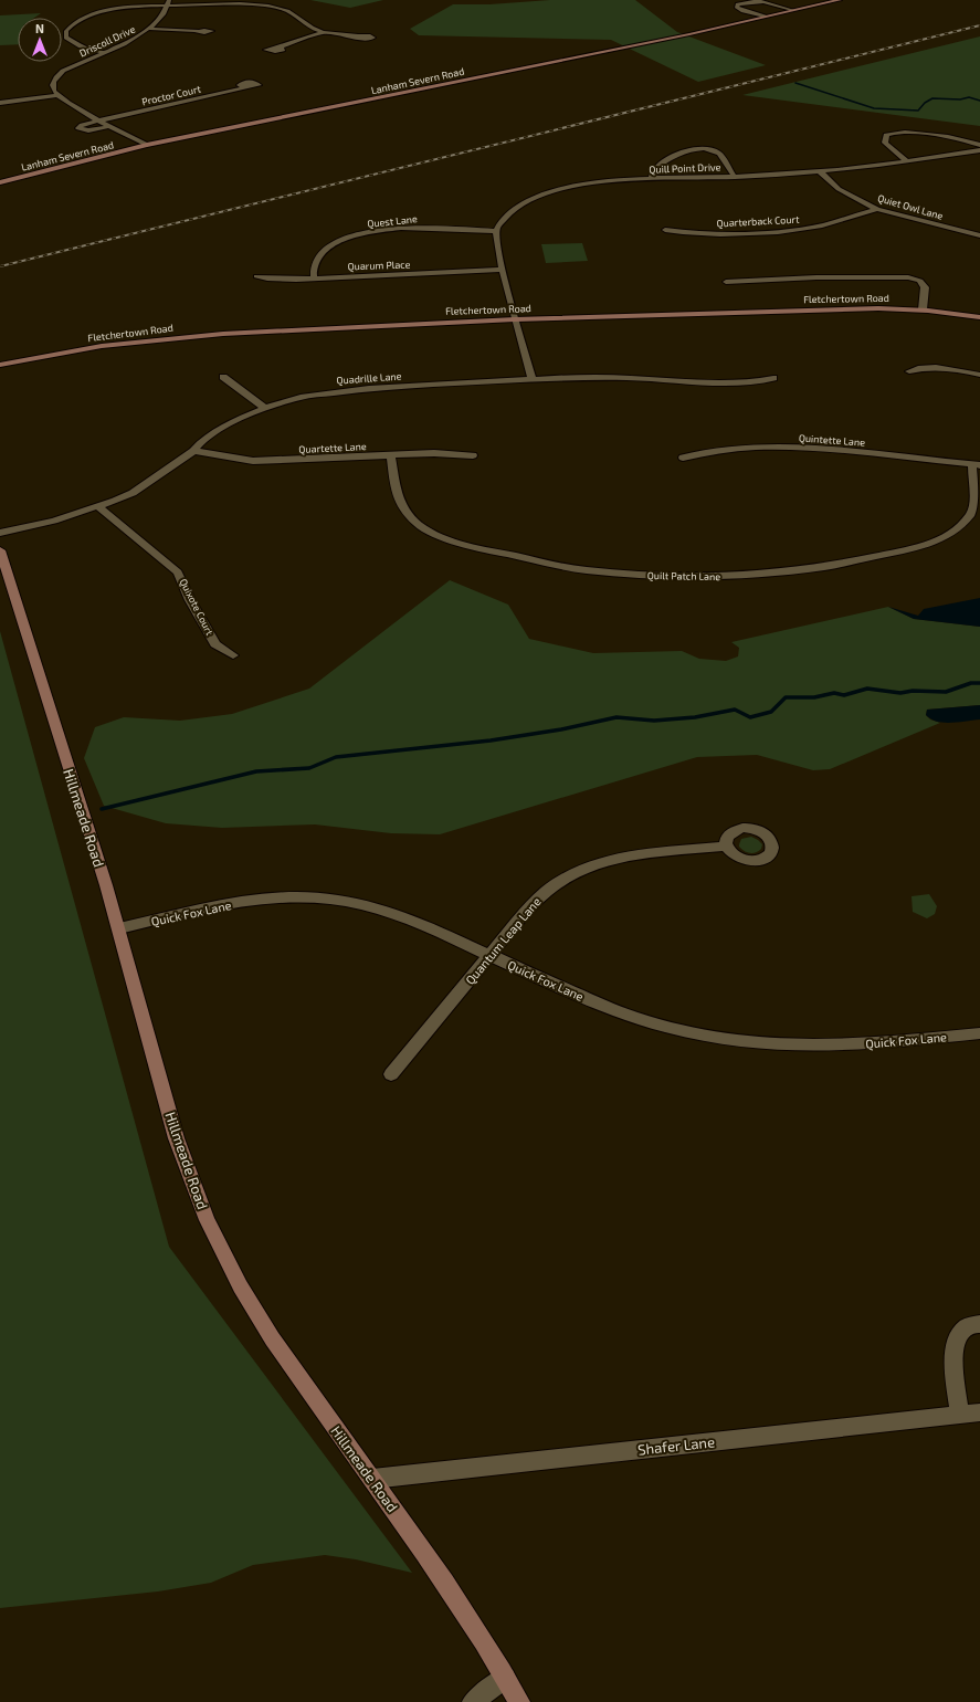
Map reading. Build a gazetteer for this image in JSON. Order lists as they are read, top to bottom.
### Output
{
  "streets": {
    "street": [
      "Driscoll Drive",
      "Lanham Severn Road",
      "Proctor Court",
      "Quill Point Drive",
      "Quiet Owl Lane",
      "Quest Lane",
      "Quarterback Court",
      "Quarum Place",
      "Fletchertown Road",
      "Quadrille Lane",
      "Quintette Lane",
      "Quartette Lane",
      "Quilt Patch Lane",
      "Quixote Court",
      "Hillmeade Road",
      "Quick Fox Lane",
      "Quantum Leap Lane",
      "Shafer Lane"
    ]
  },
  "crossings": [
    ["Quill Point Drive", "Quiet Owl Lane"],
    ["Quill Point Drive", "Quest Lane"],
    ["Quiet Owl Lane", "Quarterback Court"],
    ["Quest Lane", "Quarum Place"],
    ["Quadrille Lane", "Quartette Lane"],
    ["Quadrille Lane", "Quixote Court"],
    ["Quintette Lane", "Quilt Patch Lane"],
    ["Quartette Lane", "Quilt Patch Lane"],
    ["Hillmeade Road", "Quick Fox Lane"],
    ["Hillmeade Road", "Shafer Lane"],
    ["Quick Fox Lane", "Quantum Leap Lane"]
  ],
  "north": "top"
}
